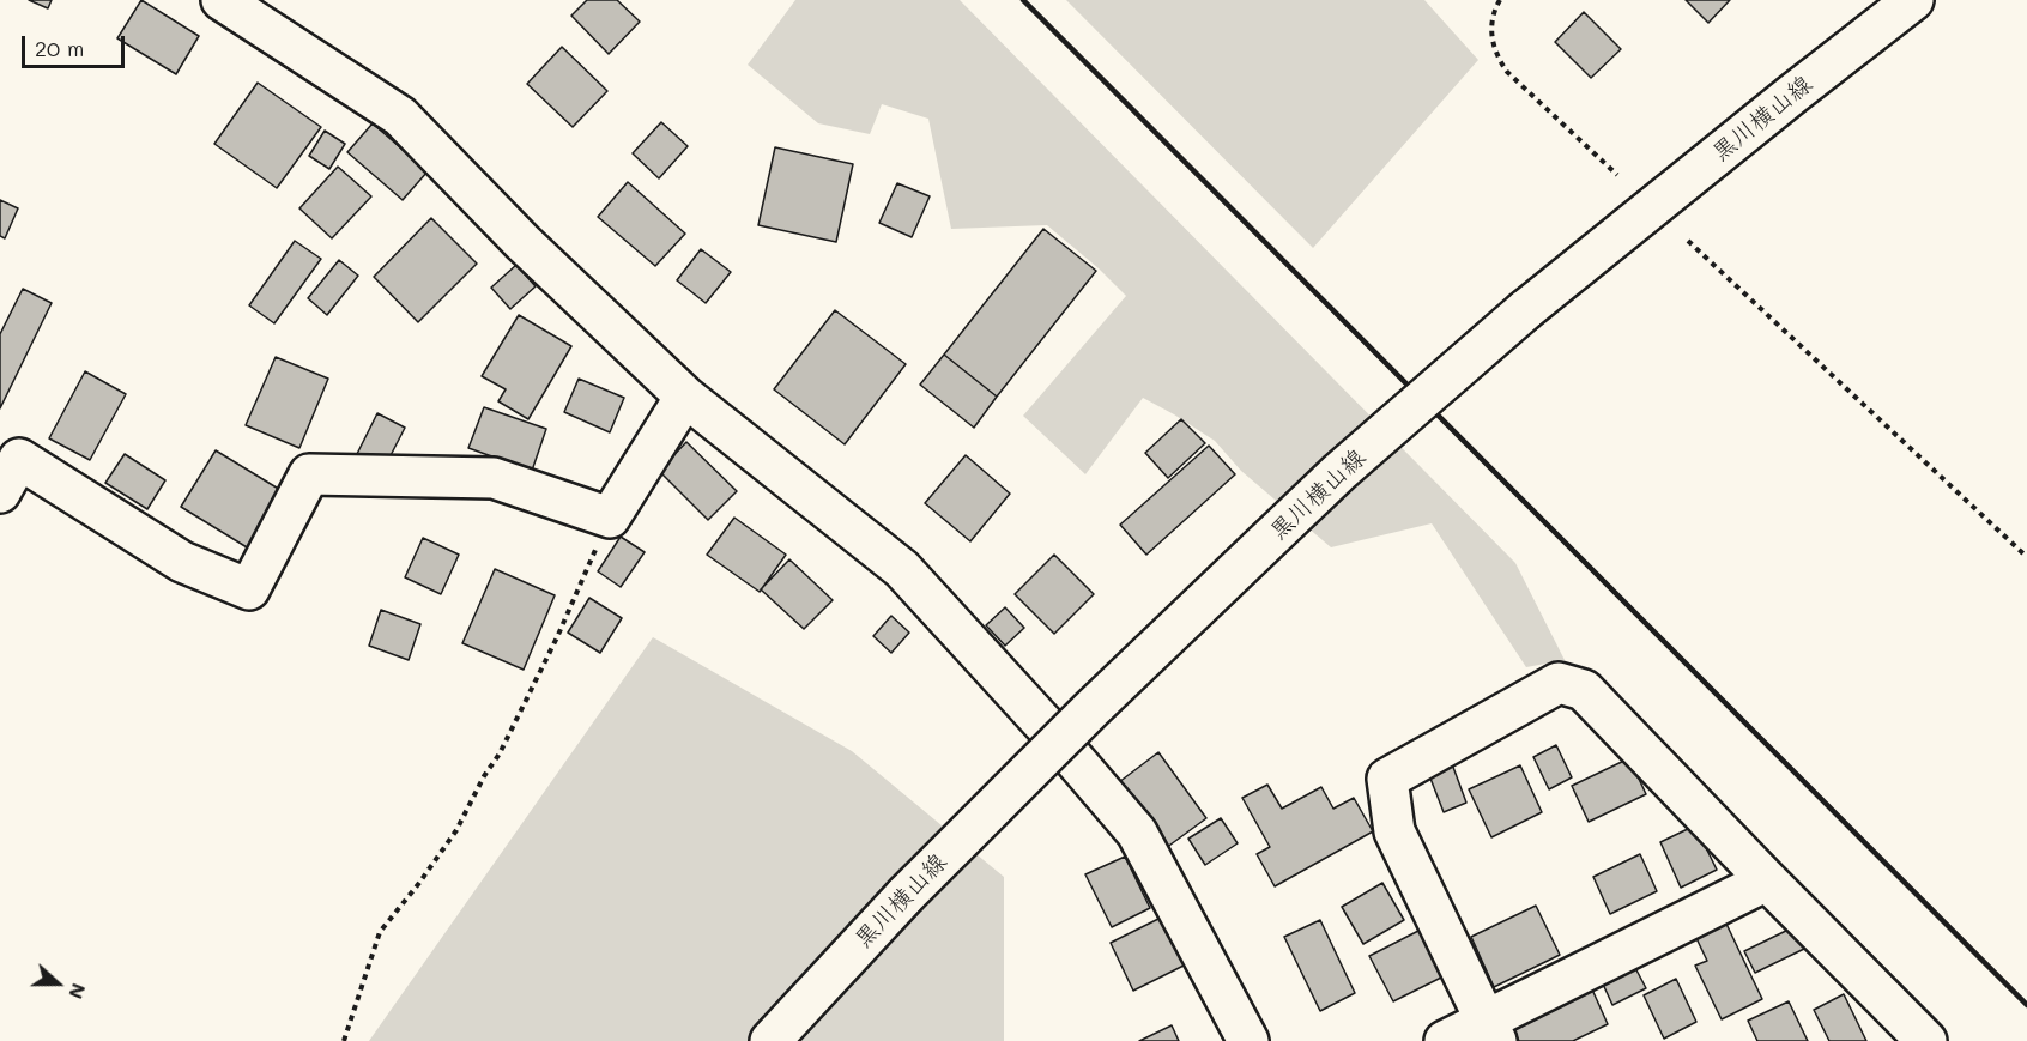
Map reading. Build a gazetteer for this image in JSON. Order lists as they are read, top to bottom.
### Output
{
  "streets": {
    "street": ["黒川横山線"]
  },
  "scale_bar": "20 m",
  "north": "right"
}
